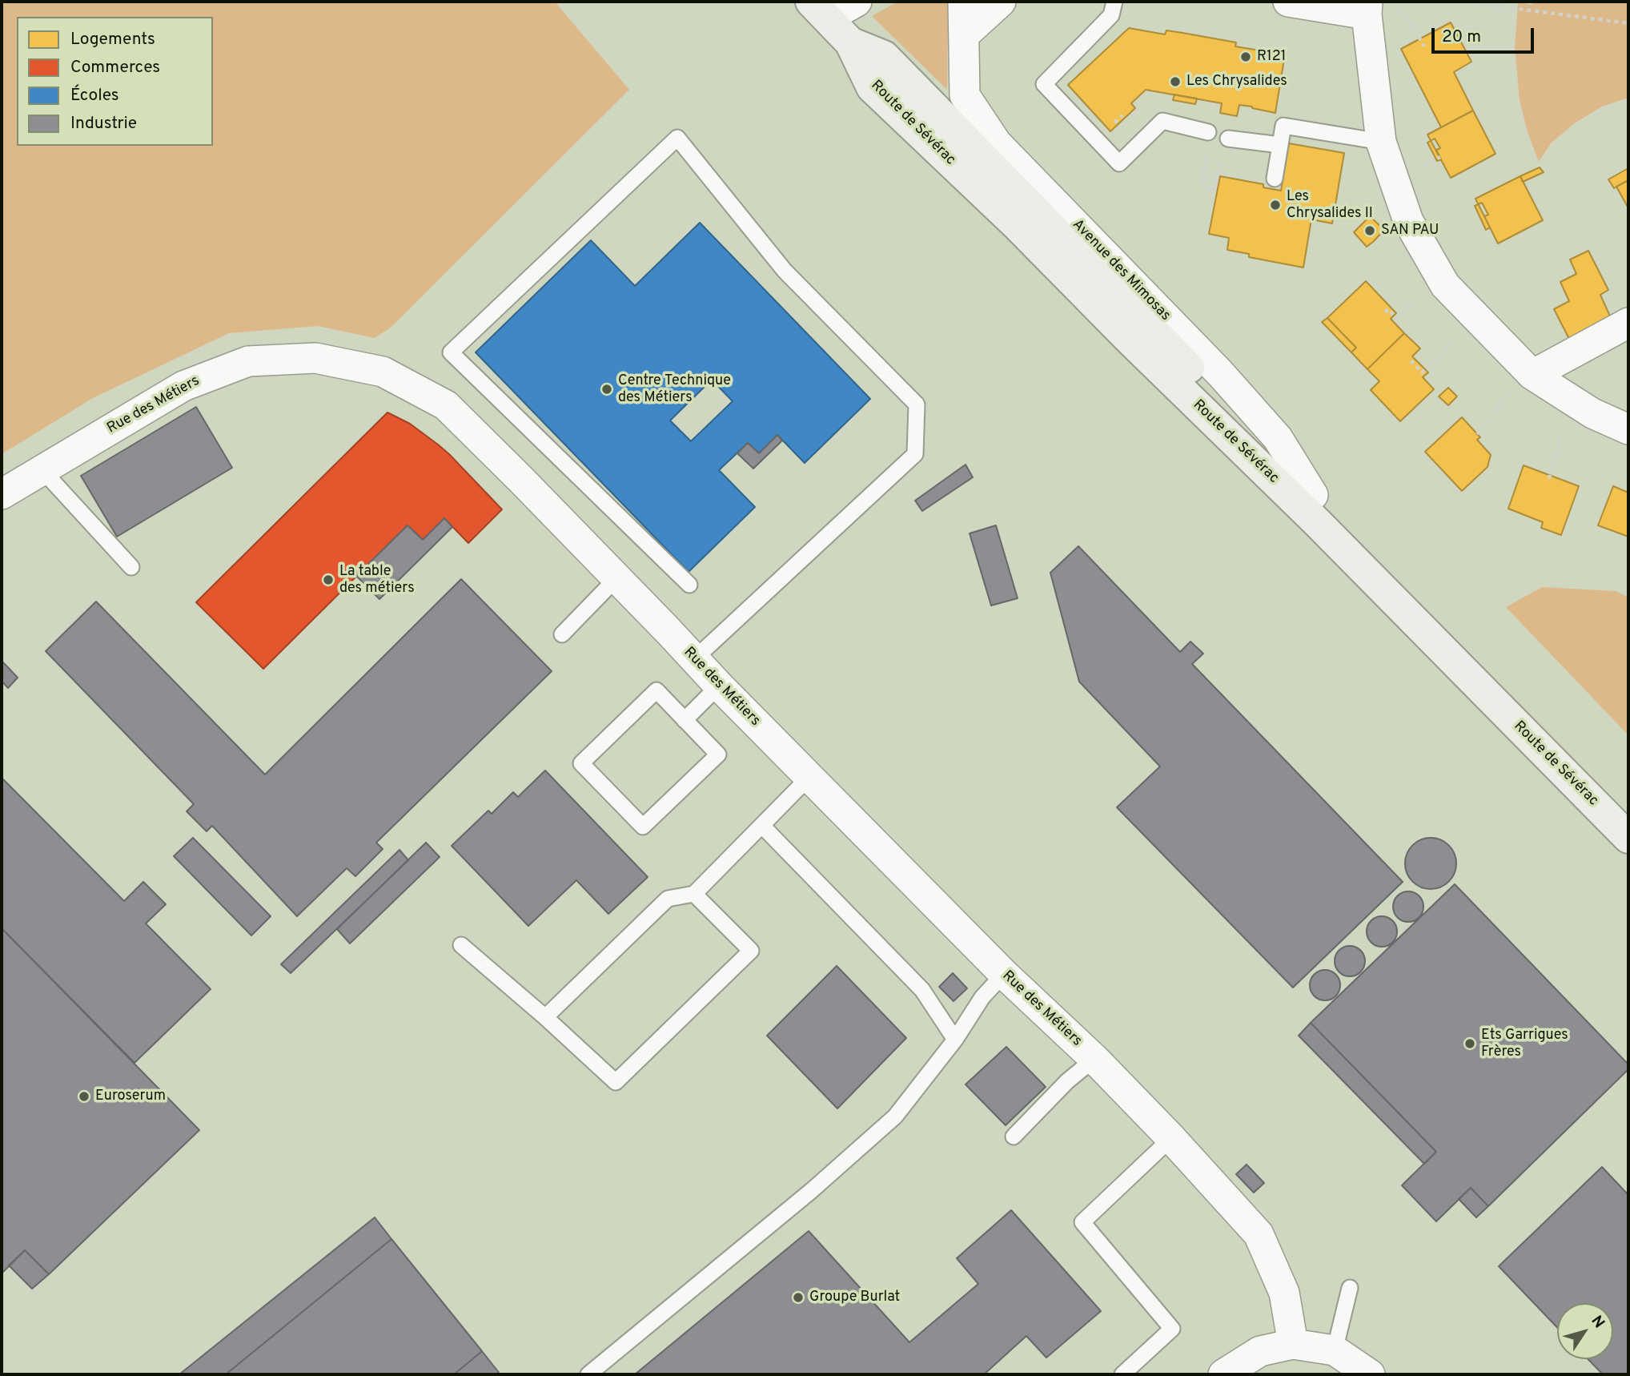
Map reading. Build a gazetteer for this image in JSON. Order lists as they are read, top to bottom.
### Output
{
  "streets": {
    "main road": ["Route de Sévérac"],
    "street": ["Avenue des Mimosas", "Rue des Métiers"]
  },
  "crossings": [
    ["Route de Sévérac", "Avenue des Mimosas"]
  ],
  "places": [
    "R121",
    "Les Chrysalides",
    "Les Chrysalides II",
    "SAN PAU",
    "Centre Technique des Métiers",
    "La table des métiers",
    "Ets Garrigues Frères",
    "Euroserum",
    "Groupe Burlat"
  ],
  "legend": [
    "Logements",
    "Commerces",
    "Écoles",
    "Industrie"
  ],
  "scale_bar": "20 m",
  "north": "top right"
}
